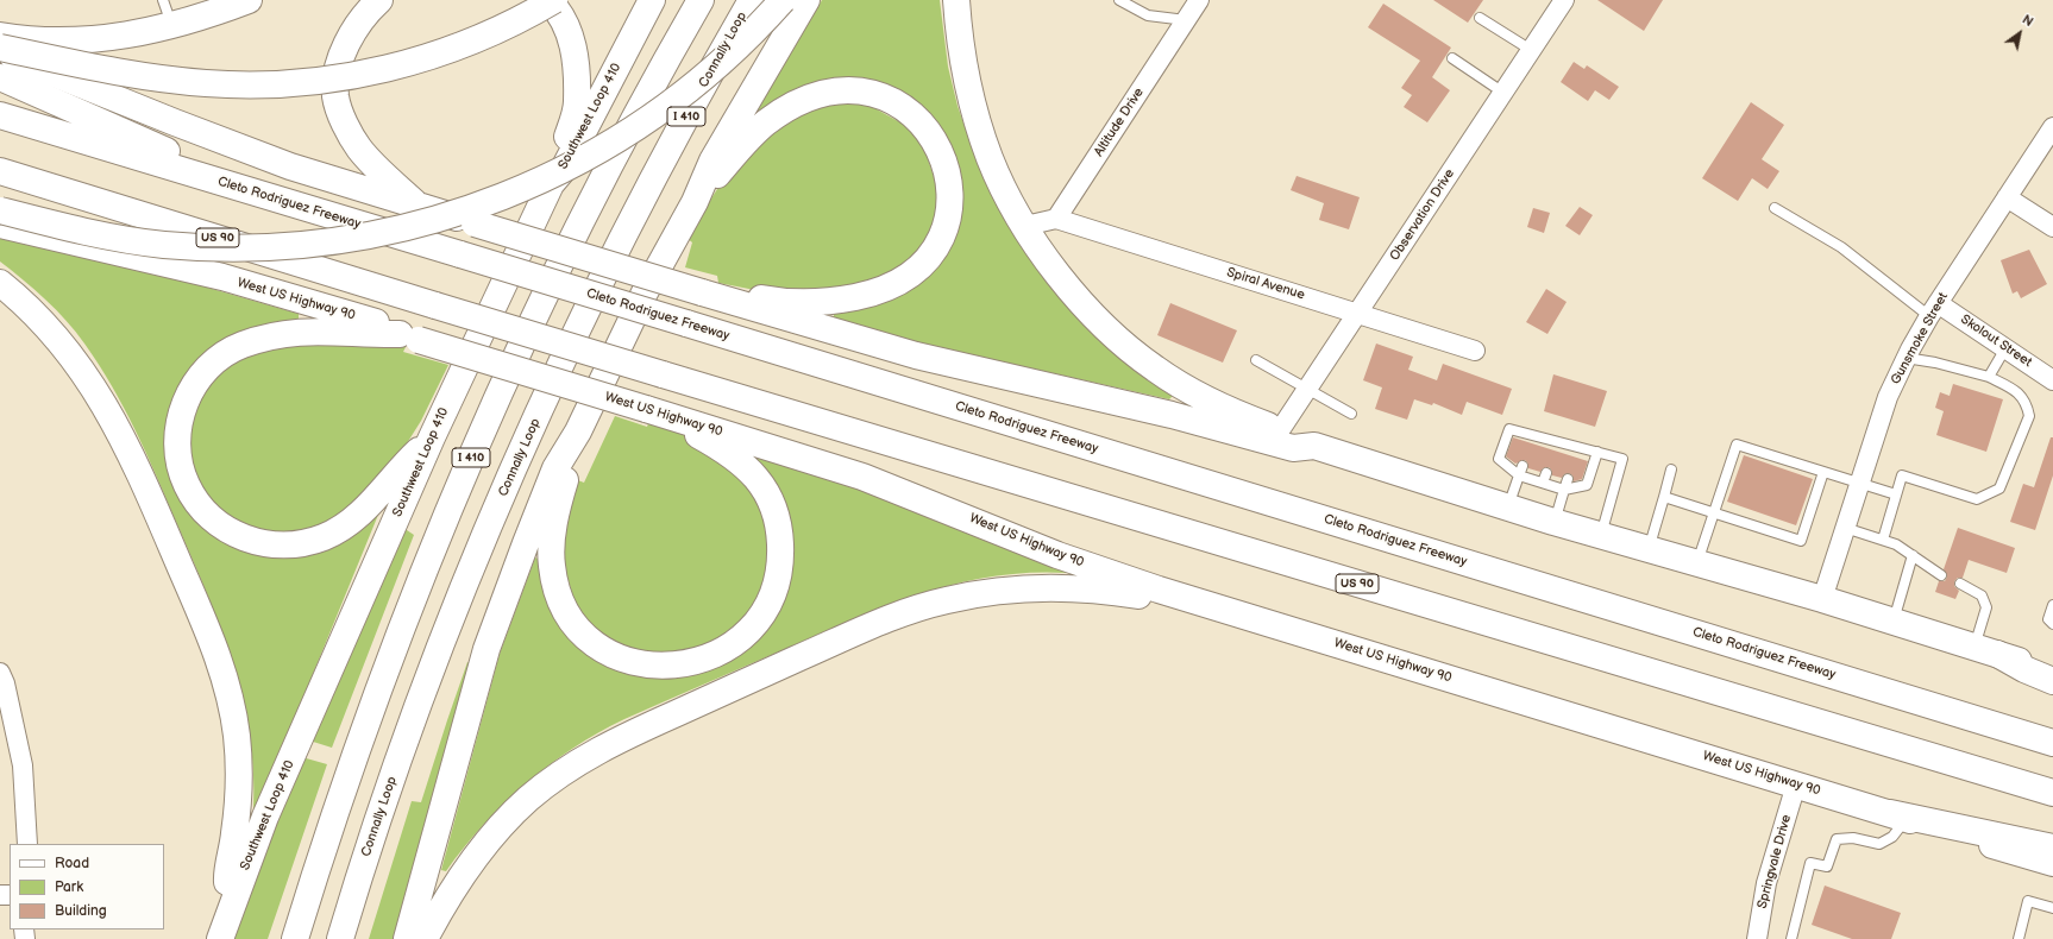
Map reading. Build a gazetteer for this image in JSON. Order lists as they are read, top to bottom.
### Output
{
  "streets": {
    "main road": [
      "Connally Loop",
      "Southwest Loop 410",
      "I 410",
      "Cleto Rodriguez Freeway",
      "US 90",
      "West US Highway 90"
    ],
    "street": [
      "Altitude Drive",
      "Observation Drive",
      "Spiral Avenue",
      "Gunsmoke Street",
      "Skolout Street",
      "Springvale Drive"
    ]
  },
  "crossings": [
    ["Altitude Drive", "Spiral Avenue"],
    ["Observation Drive", "Spiral Avenue"],
    ["West US Highway 90", "Springvale Drive"],
    ["Gunsmoke Street", "Skolout Street"]
  ],
  "legend": ["Road", "Park", "Building"],
  "north": "top right"
}
